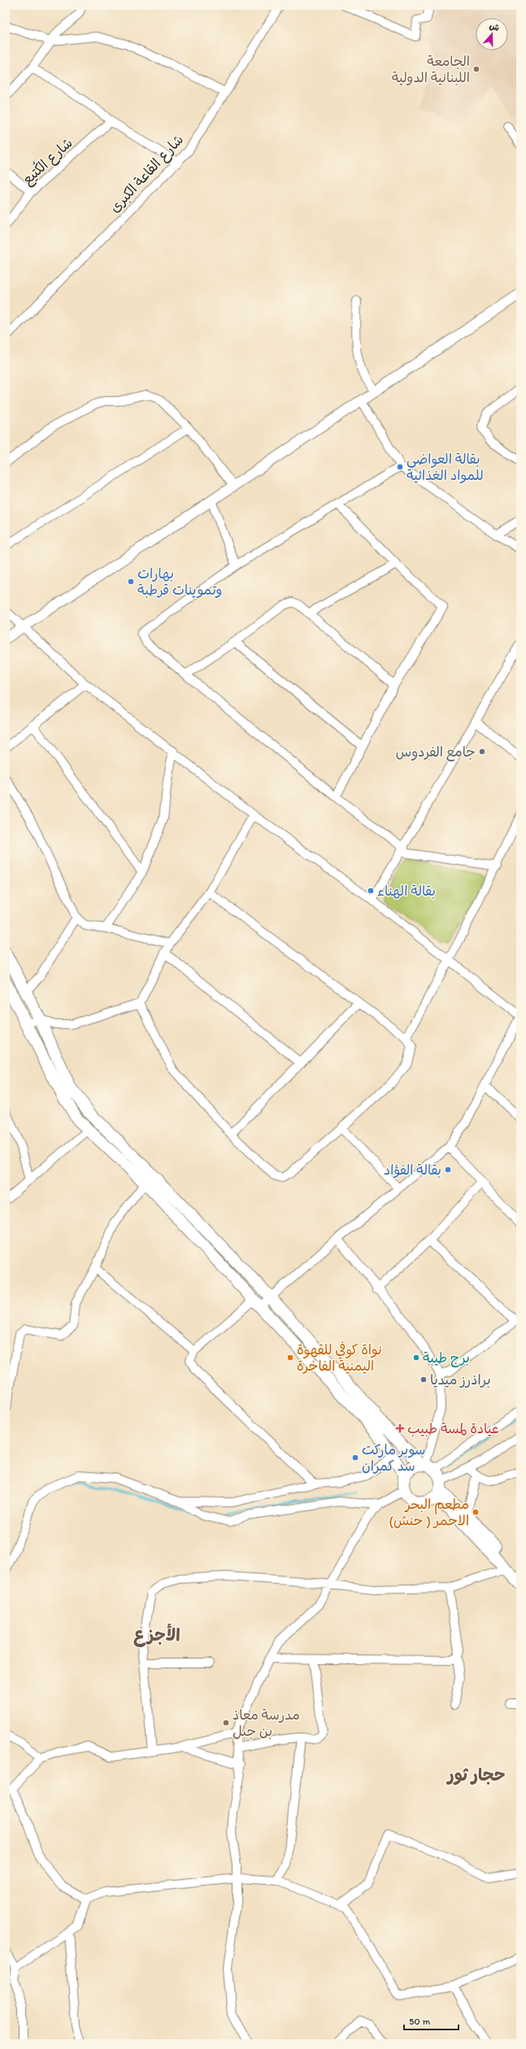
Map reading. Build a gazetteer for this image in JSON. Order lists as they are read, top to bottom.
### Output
{
  "streets": {
    "street": ["شارع الكُتيع", "شارع القاعة الكبرى"]
  },
  "districts": ["الأجزع", "حجار ثور"],
  "places": {
    "other": [
      "الجامعة اللبنانية الدولية",
      "بقالة العواضي للمواد الغذائية",
      "بهارات وتموينات قرطبة",
      "جامع الفردوس",
      "بقالة الهناء",
      "بقالة الفؤاد",
      "نواة كوفي للقهوة اليمنية الفاخرة",
      "برج طيبة",
      "براذرز ميديا",
      "سوبر ماركت سد كمران",
      "مطعم البحر الاحمر ( حنش)",
      "مدرسة معاذ بن جبل"
    ],
    "health": ["عيادة لمسة طبيب"]
  },
  "scale_bar": "50 m",
  "north": "top"
}
